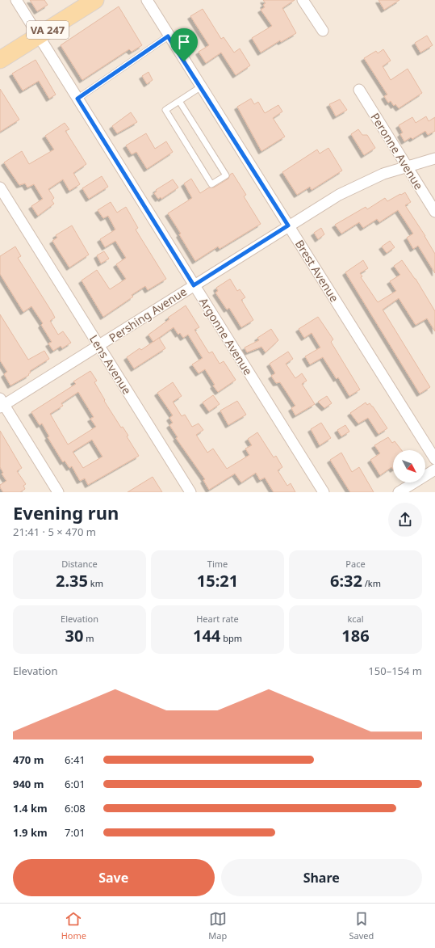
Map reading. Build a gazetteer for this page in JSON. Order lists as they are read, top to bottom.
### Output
{
  "streets": {
    "main road": ["VA 247"],
    "street": [
      "Peronne Avenue",
      "Brest Avenue",
      "Pershing Avenue",
      "Argonne Avenue",
      "Lens Avenue"
    ]
  },
  "crossings": [
    ["VA 247", "Argonne Avenue"],
    ["Peronne Avenue", "Pershing Avenue"],
    ["Brest Avenue", "Pershing Avenue"],
    ["Pershing Avenue", "Argonne Avenue"],
    ["Pershing Avenue", "Lens Avenue"]
  ],
  "north": "bottom right",
  "page": {
    "heading": ["Evening run", "21:41 · 5 × 470 m"],
    "stats": [
      ["Distance", "2.35 km"],
      ["Time", "15:21"],
      ["Pace", "6:32 /km"],
      ["Elevation", "30 m"],
      ["Heart rate", "144 bpm"],
      ["kcal", "186"]
    ],
    "chart": ["Elevation", "150–154 m"],
    "list": [
      {
        "name": "470 m",
        "note": "6:41"
      },
      {
        "name": "940 m",
        "note": "6:01"
      },
      {
        "name": "1.4 km",
        "note": "6:08"
      },
      {
        "name": "1.9 km",
        "note": "7:01"
      }
    ],
    "buttons": ["Save", "Share"],
    "tabs": ["Home", "Map", "Saved"]
  }
}
